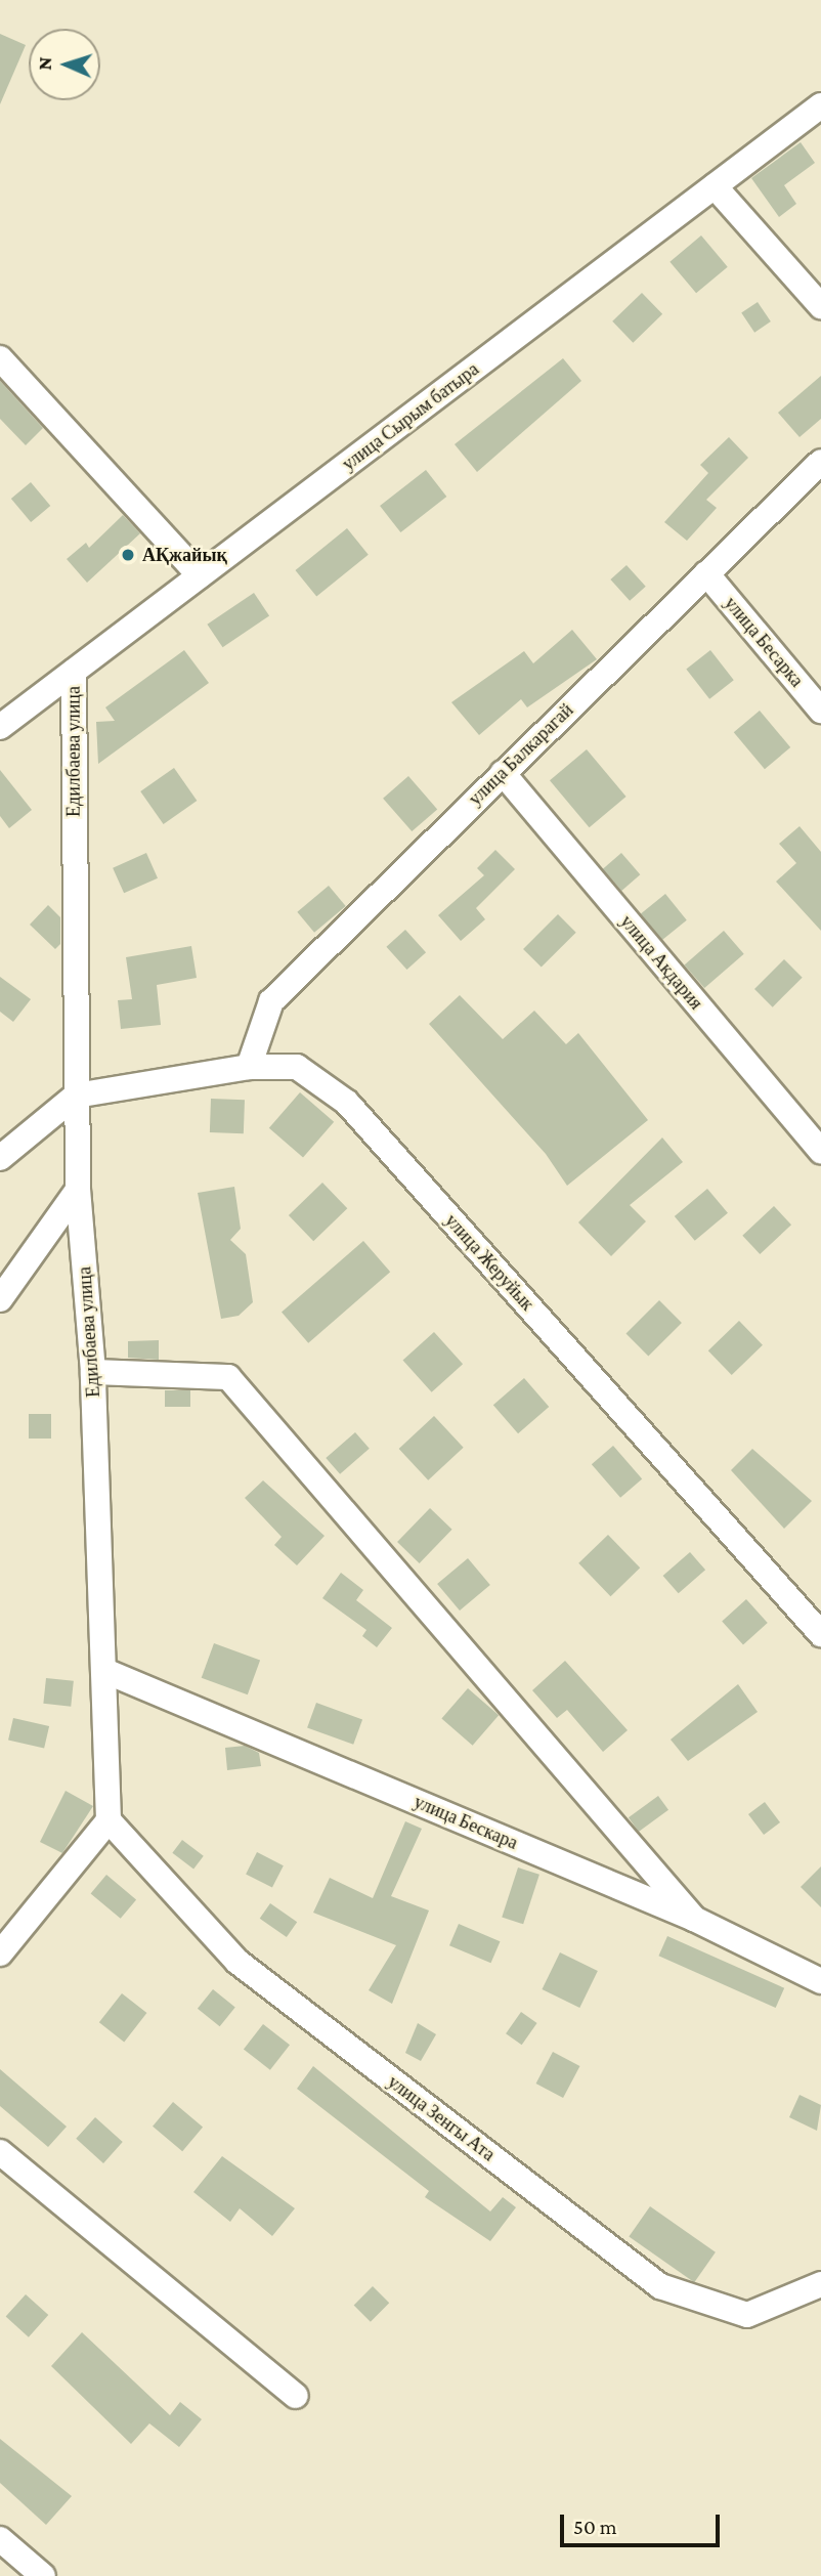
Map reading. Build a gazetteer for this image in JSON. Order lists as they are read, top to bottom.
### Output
{
  "streets": {
    "street": [
      "улица Сырым батыра",
      "улица Бесарка",
      "Едилбаева улица",
      "улица Балкарагай",
      "улица Акдария",
      "улица Жеруйык",
      "улица Бескара",
      "улица Зенгы Ата"
    ]
  },
  "crossings": [
    ["улица Сырым батыра", "Едилбаева улица"],
    ["улица Бесарка", "улица Балкарагай"],
    ["Едилбаева улица", "улица Жеруйык"],
    ["Едилбаева улица", "улица Бескара"],
    ["Едилбаева улица", "улица Зенгы Ата"],
    ["улица Балкарагай", "улица Акдария"],
    ["улица Балкарагай", "улица Жеруйык"]
  ],
  "places": ["АҚжайық"],
  "scale_bar": "50 m",
  "north": "left"
}
